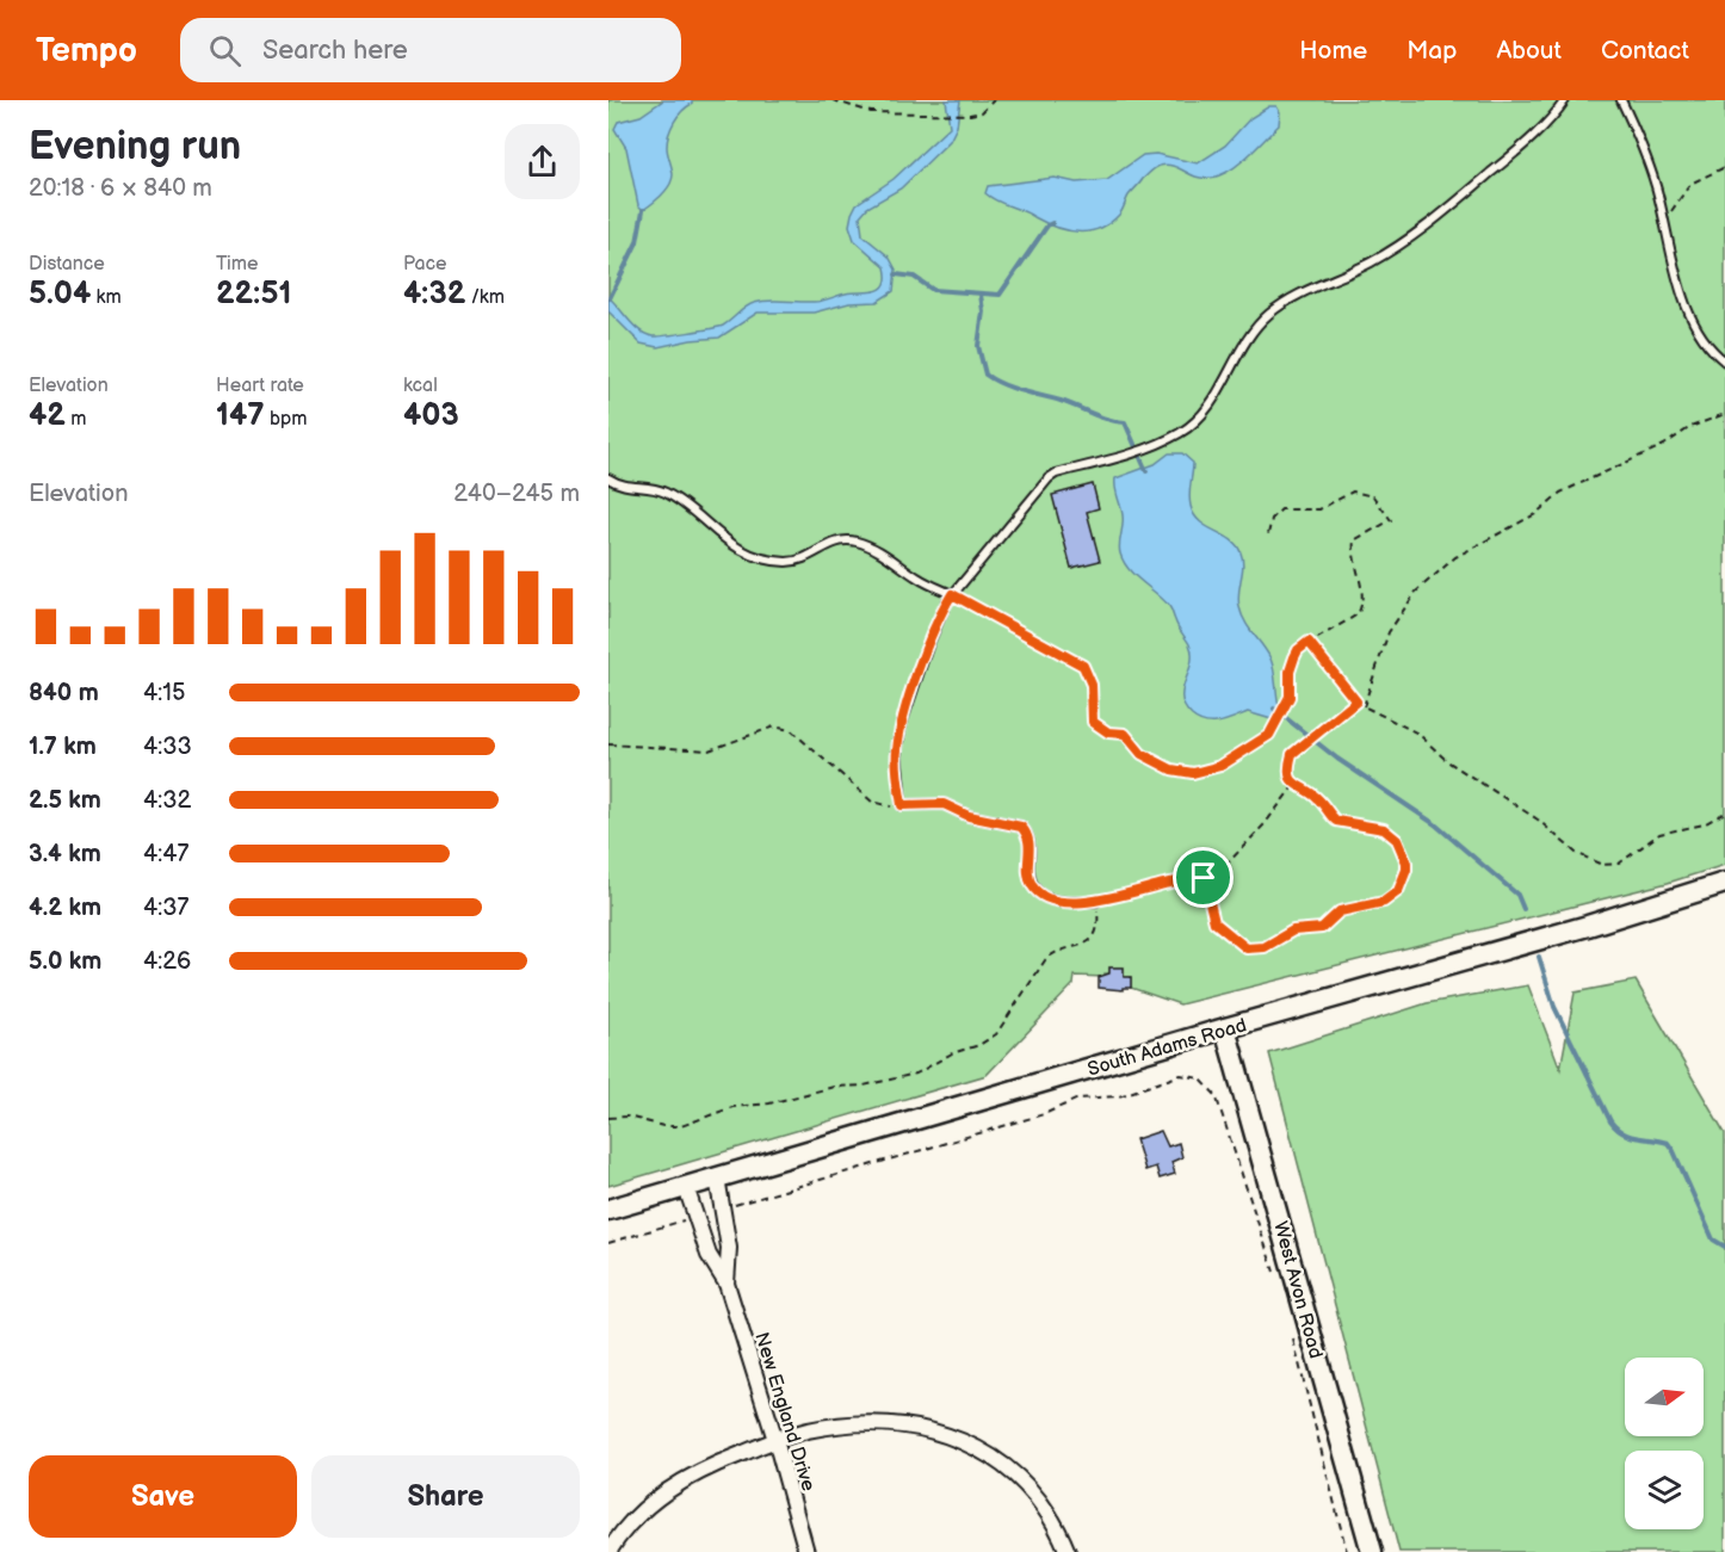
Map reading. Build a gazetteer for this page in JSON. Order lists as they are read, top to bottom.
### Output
{
  "streets": {
    "main road": ["South Adams Road", "West Avon Road"],
    "street": ["New England Drive"]
  },
  "crossings": [
    ["South Adams Road", "West Avon Road"],
    ["South Adams Road", "New England Drive"]
  ],
  "north": "right",
  "page": {
    "header": "Tempo",
    "search": "Search here",
    "nav": [
      "Home",
      "Map",
      "About",
      "Contact"
    ],
    "heading": ["Evening run", "20:18 · 6 × 840 m"],
    "stats": [
      ["Distance", "5.04 km"],
      ["Time", "22:51"],
      ["Pace", "4:32 /km"],
      ["Elevation", "42 m"],
      ["Heart rate", "147 bpm"],
      ["kcal", "403"]
    ],
    "chart": ["Elevation", "240–245 m"],
    "list": [
      {
        "name": "840 m",
        "note": "4:15"
      },
      {
        "name": "1.7 km",
        "note": "4:33"
      },
      {
        "name": "2.5 km",
        "note": "4:32"
      },
      {
        "name": "3.4 km",
        "note": "4:47"
      },
      {
        "name": "4.2 km",
        "note": "4:37"
      },
      {
        "name": "5.0 km",
        "note": "4:26"
      }
    ],
    "buttons": ["Save", "Share"]
  }
}
